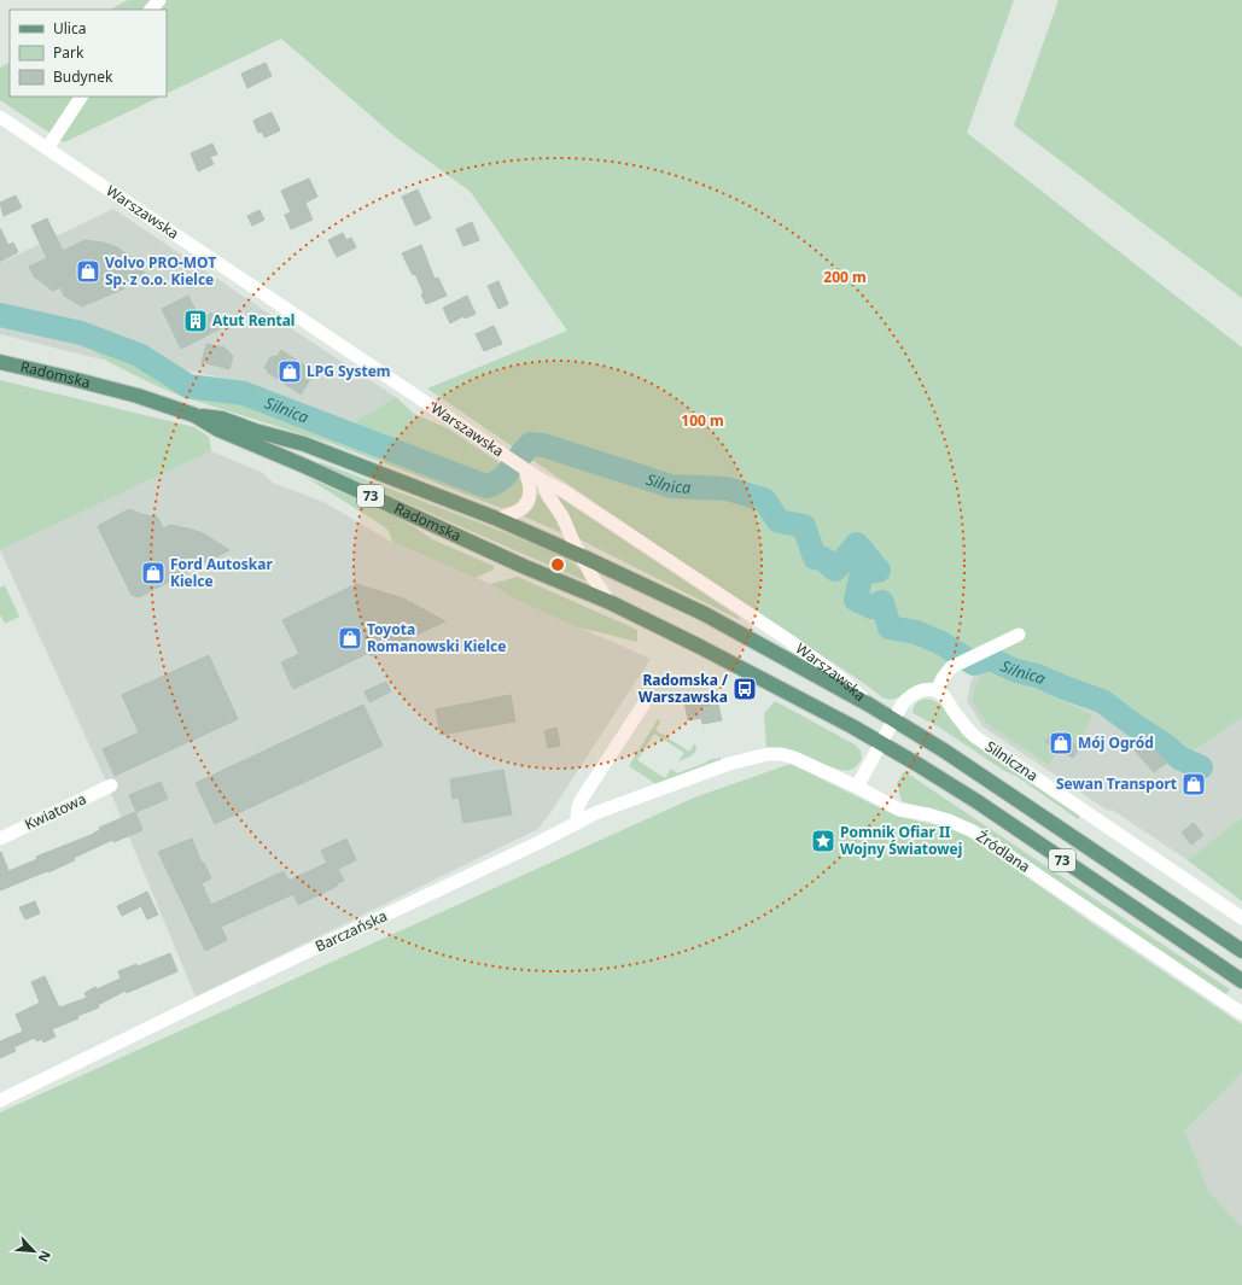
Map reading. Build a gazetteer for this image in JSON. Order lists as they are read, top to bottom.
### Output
{
  "streets": {
    "main road": ["Warszawska", "Radomska", "73"],
    "street": [
      "Silniczna",
      "Kwiatowa",
      "Źródlana",
      "Barczańska"
    ]
  },
  "crossings": [
    ["Warszawska", "Radomska"],
    ["Warszawska", "73"],
    ["Źródlana", "Barczańska"]
  ],
  "water": ["Silnica"],
  "places": {
    "shop": [
      "Volvo PRO-MOT Sp. z o.o. Kielce",
      "LPG System",
      "Ford Autoskar Kielce",
      "Toyota Romanowski Kielce",
      "Mój Ogród",
      "Sewan Transport"
    ],
    "building": ["Atut Rental"],
    "bus stop": ["Radomska / Warszawska"],
    "place": ["Pomnik Ofiar II Wojny Światowej"]
  },
  "legend": ["Ulica", "Park", "Budynek"],
  "north": "bottom right",
  "rings": ["200 m", "100 m"]
}
